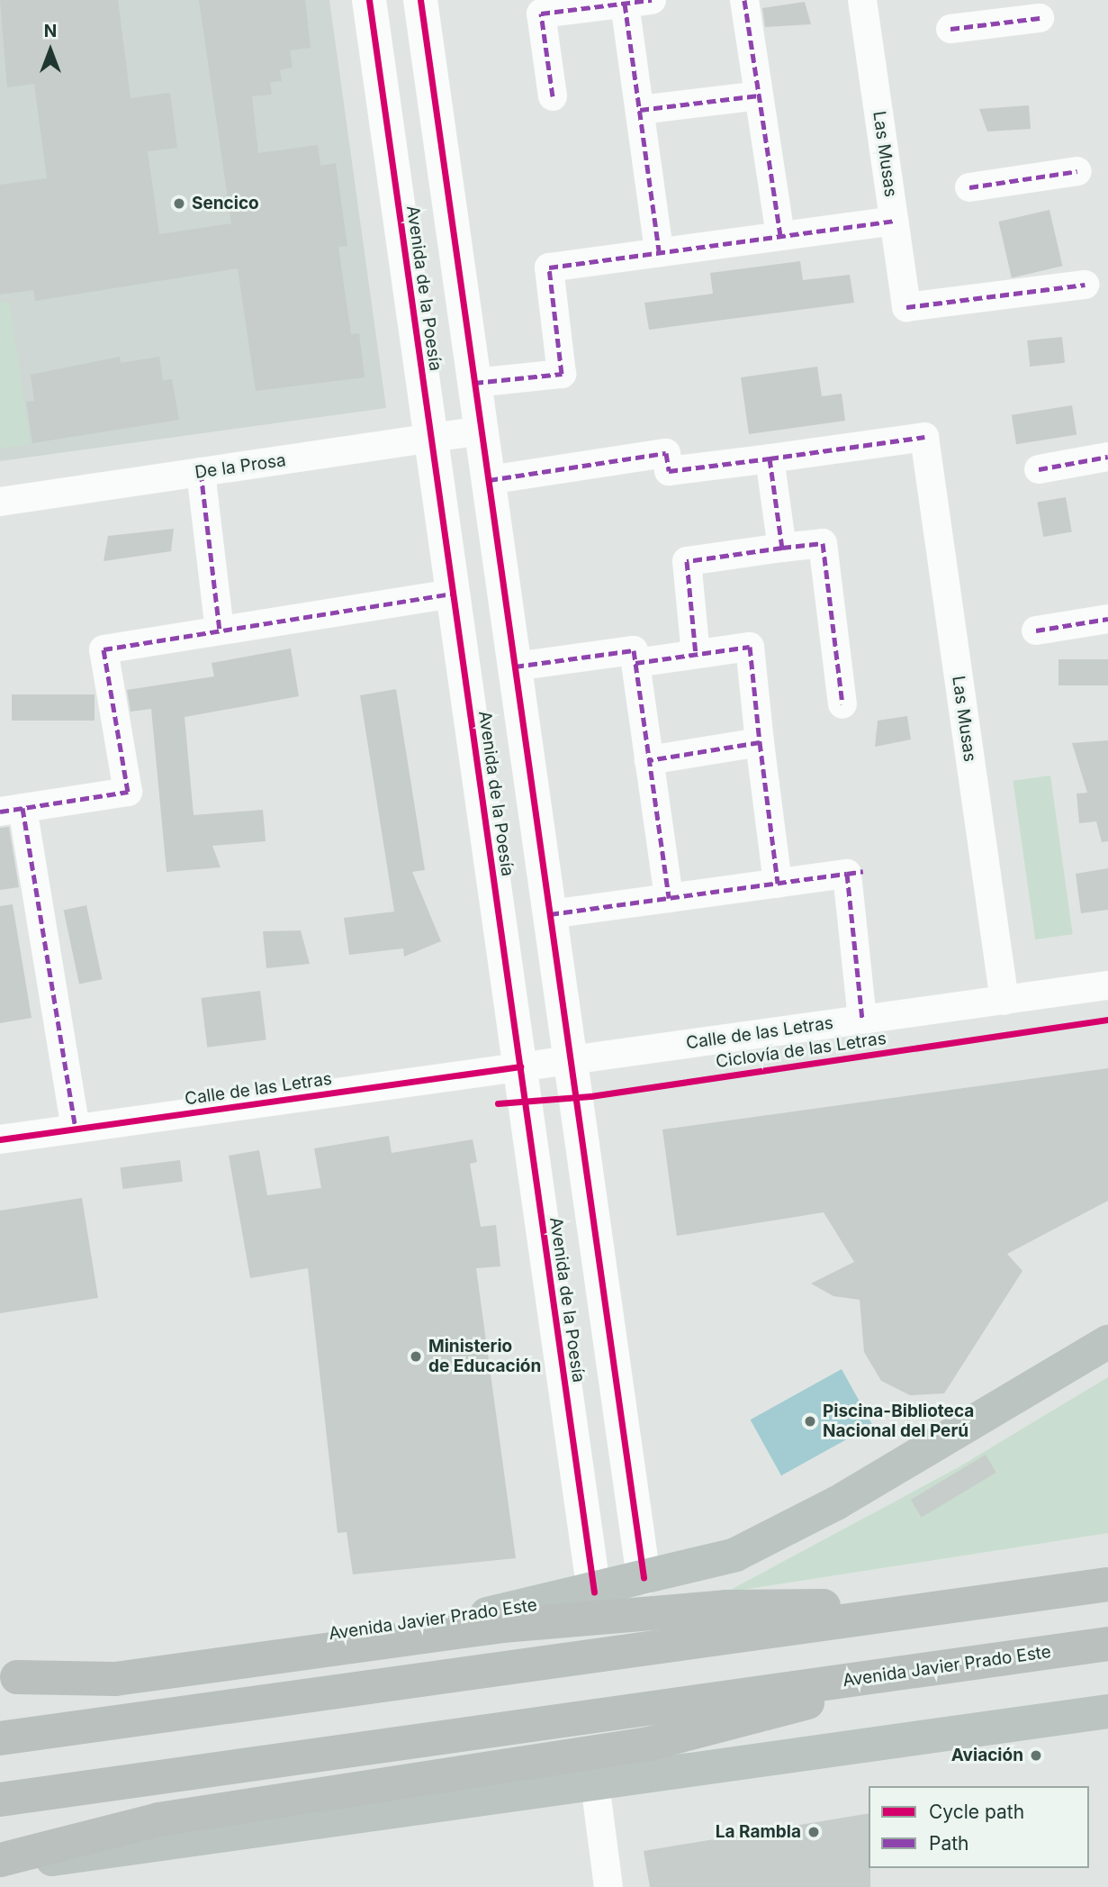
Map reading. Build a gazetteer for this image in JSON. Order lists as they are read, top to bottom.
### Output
{
  "streets": {
    "highway": ["Avenida Javier Prado Este"],
    "street": [
      "Las Musas",
      "Avenida de la Poesía",
      "De la Prosa",
      "Calle de las Letras"
    ],
    "cycle path": ["Ciclovía de las Letras"]
  },
  "crossings": [
    ["Las Musas", "Calle de las Letras"],
    ["Avenida de la Poesía", "De la Prosa"],
    ["Avenida de la Poesía", "Calle de las Letras"],
    ["Avenida de la Poesía", "Avenida Javier Prado Este"]
  ],
  "places": [
    "Sencico",
    "Ministerio de Educación",
    "Piscina-Biblioteca Nacional del Perú",
    "Aviación",
    "La Rambla"
  ],
  "legend": ["Cycle path", "Path"],
  "north": "top"
}
